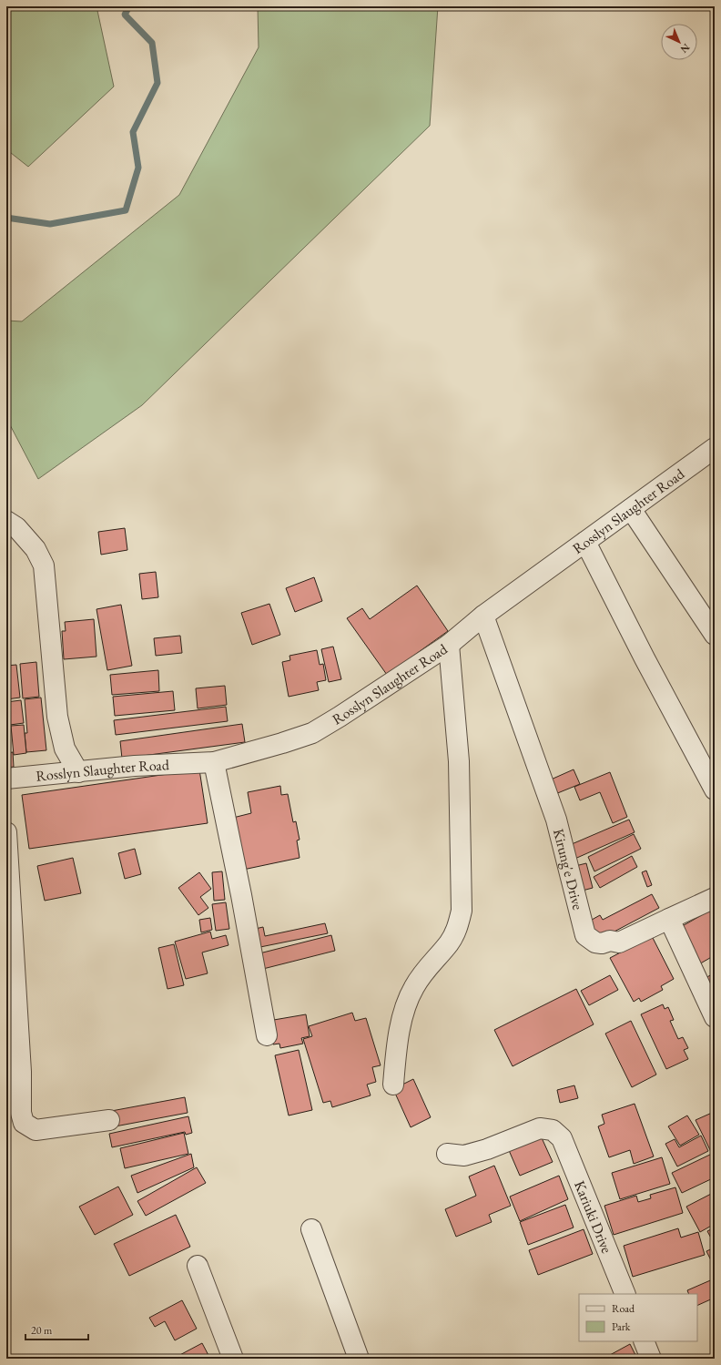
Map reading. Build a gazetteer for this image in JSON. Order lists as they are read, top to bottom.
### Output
{
  "streets": {
    "street": ["Rosslyn Slaughter Road", "Kirung'e Drive", "Kariuki Drive"]
  },
  "crossings": [
    ["Rosslyn Slaughter Road", "Kirung'e Drive"]
  ],
  "legend": ["Road", "Park"],
  "scale_bar": "20 m",
  "north": "bottom right"
}
